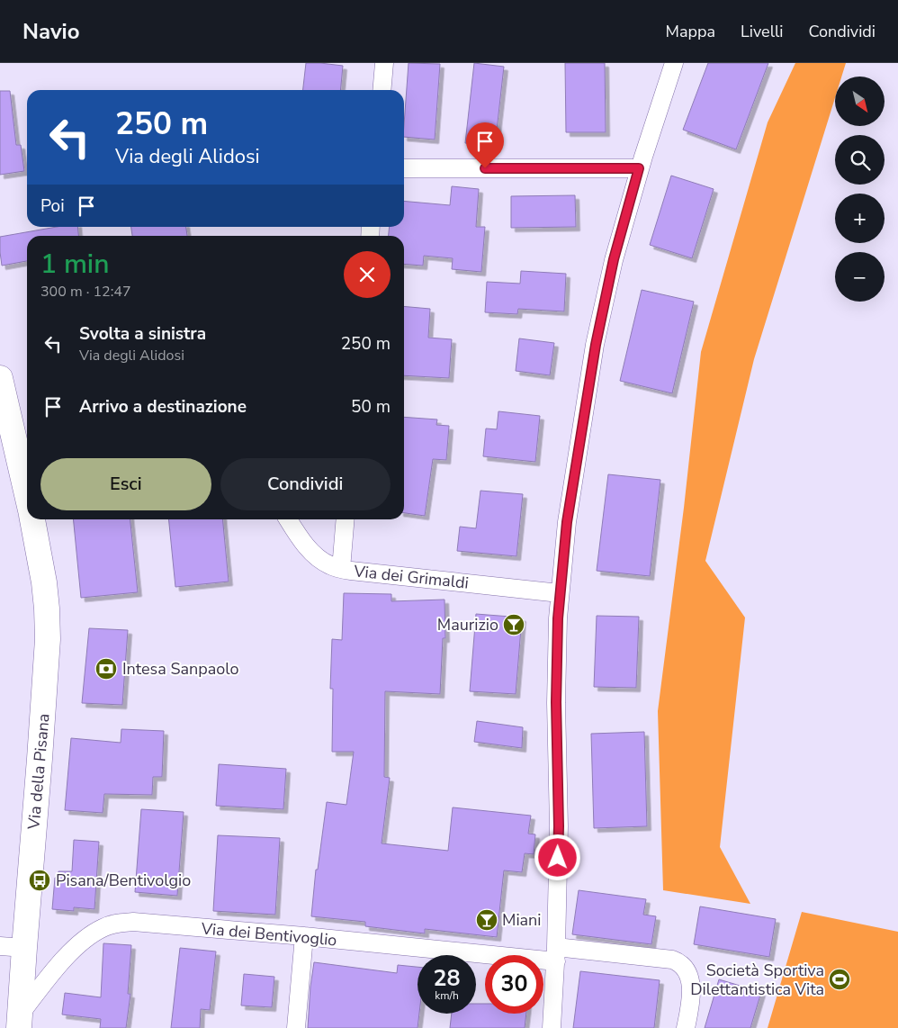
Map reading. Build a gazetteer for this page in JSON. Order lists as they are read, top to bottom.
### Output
{
  "streets": {
    "main road": ["Via della Pisana"],
    "street": ["Via dei Grimaldi", "Via dei Bentivoglio"]
  },
  "crossings": [
    ["Via della Pisana", "Via dei Bentivoglio"]
  ],
  "places": {
    "bar": ["Maurizio", "Miani"],
    "bank": ["Intesa Sanpaolo"],
    "bus stop": ["Pisana/Bentivolgio"],
    "sports": ["Società Sportiva Dilettantistica Vita"]
  },
  "north": "bottom right",
  "page": {
    "header": "Navio",
    "nav": ["Mappa", "Livelli", "Condividi"],
    "map_buttons": ["+", "−"],
    "turn": ["250 m", "Via degli Alidosi"],
    "then": "Poi",
    "heading": ["1 min", "300 m · 12:47"],
    "list": [
      {
        "name": "Svolta a sinistra",
        "note": "Via degli Alidosi",
        "value": "250 m"
      },
      {
        "name": "Arrivo a destinazione",
        "value": "50 m"
      }
    ],
    "buttons": ["Esci", "Condividi"],
    "speed": "28 km/h",
    "limit": "30"
  }
}
